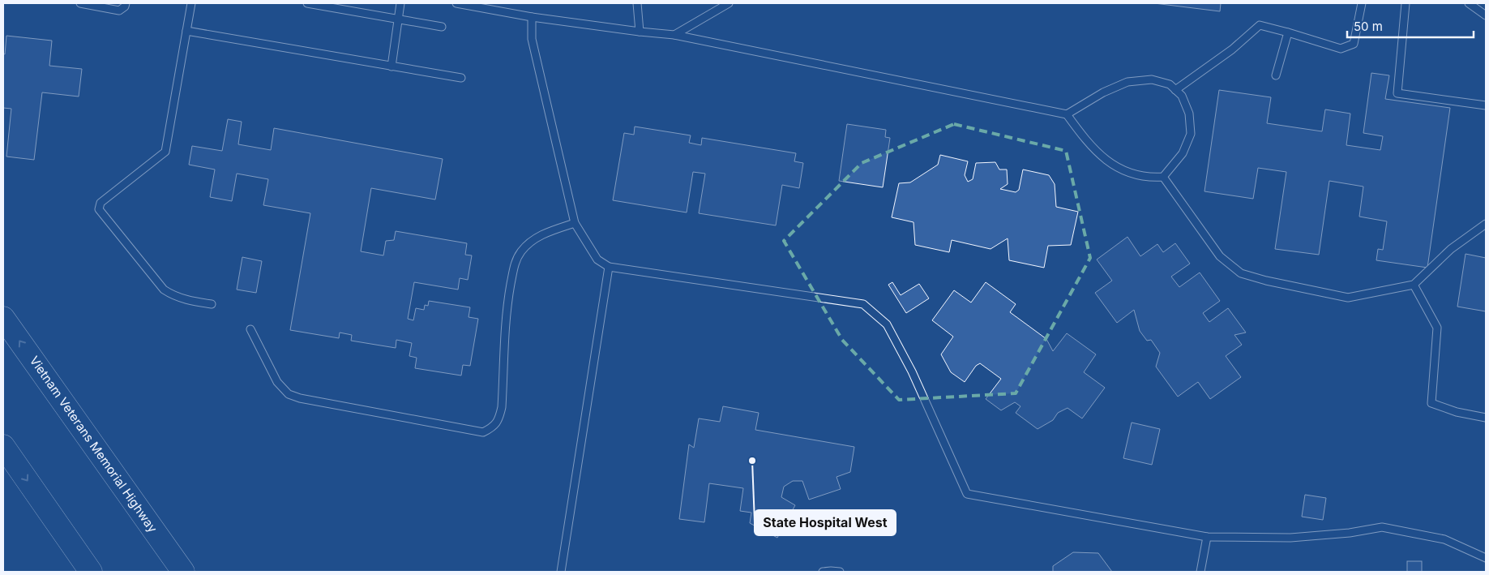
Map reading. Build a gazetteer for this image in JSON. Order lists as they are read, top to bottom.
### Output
{
  "streets": {
    "highway": ["Vietnam Veterans Memorial Highway"]
  },
  "places": ["State Hospital West"],
  "scale_bar": "50 m"
}
